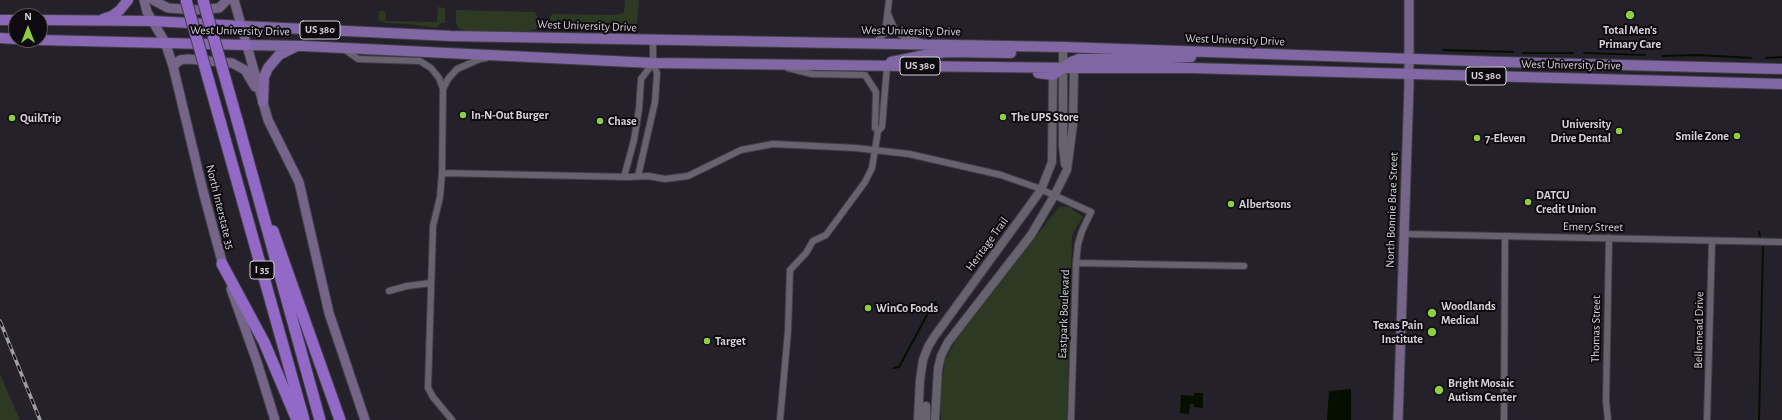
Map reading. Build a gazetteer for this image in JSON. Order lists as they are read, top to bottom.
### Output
{
  "streets": {
    "highway": ["West University Drive", "US 380", "I 35"],
    "main road": ["North Interstate 35", "North Bonnie Brae Street"],
    "street": [
      "Emery Street",
      "Heritage Trail",
      "Eastpark Boulevard",
      "Thomas Street",
      "Bellemead Drive"
    ]
  },
  "crossings": [
    ["West University Drive", "North Interstate 35"],
    ["West University Drive", "North Bonnie Brae Street"],
    ["North Bonnie Brae Street", "Emery Street"],
    ["Emery Street", "Thomas Street"],
    ["Emery Street", "Bellemead Drive"]
  ],
  "places": [
    "Total Men's Primary Care",
    "In-N-Out Burger",
    "The UPS Store",
    "QuikTrip",
    "Chase",
    "University Drive Dental",
    "Smile Zone",
    "7-Eleven",
    "DATCU Credit Union",
    "Albertsons",
    "WinCo Foods",
    "Woodlands Medical",
    "Texas Pain Institute",
    "Target",
    "Bright Mosaic Autism Center"
  ],
  "north": "top"
}
